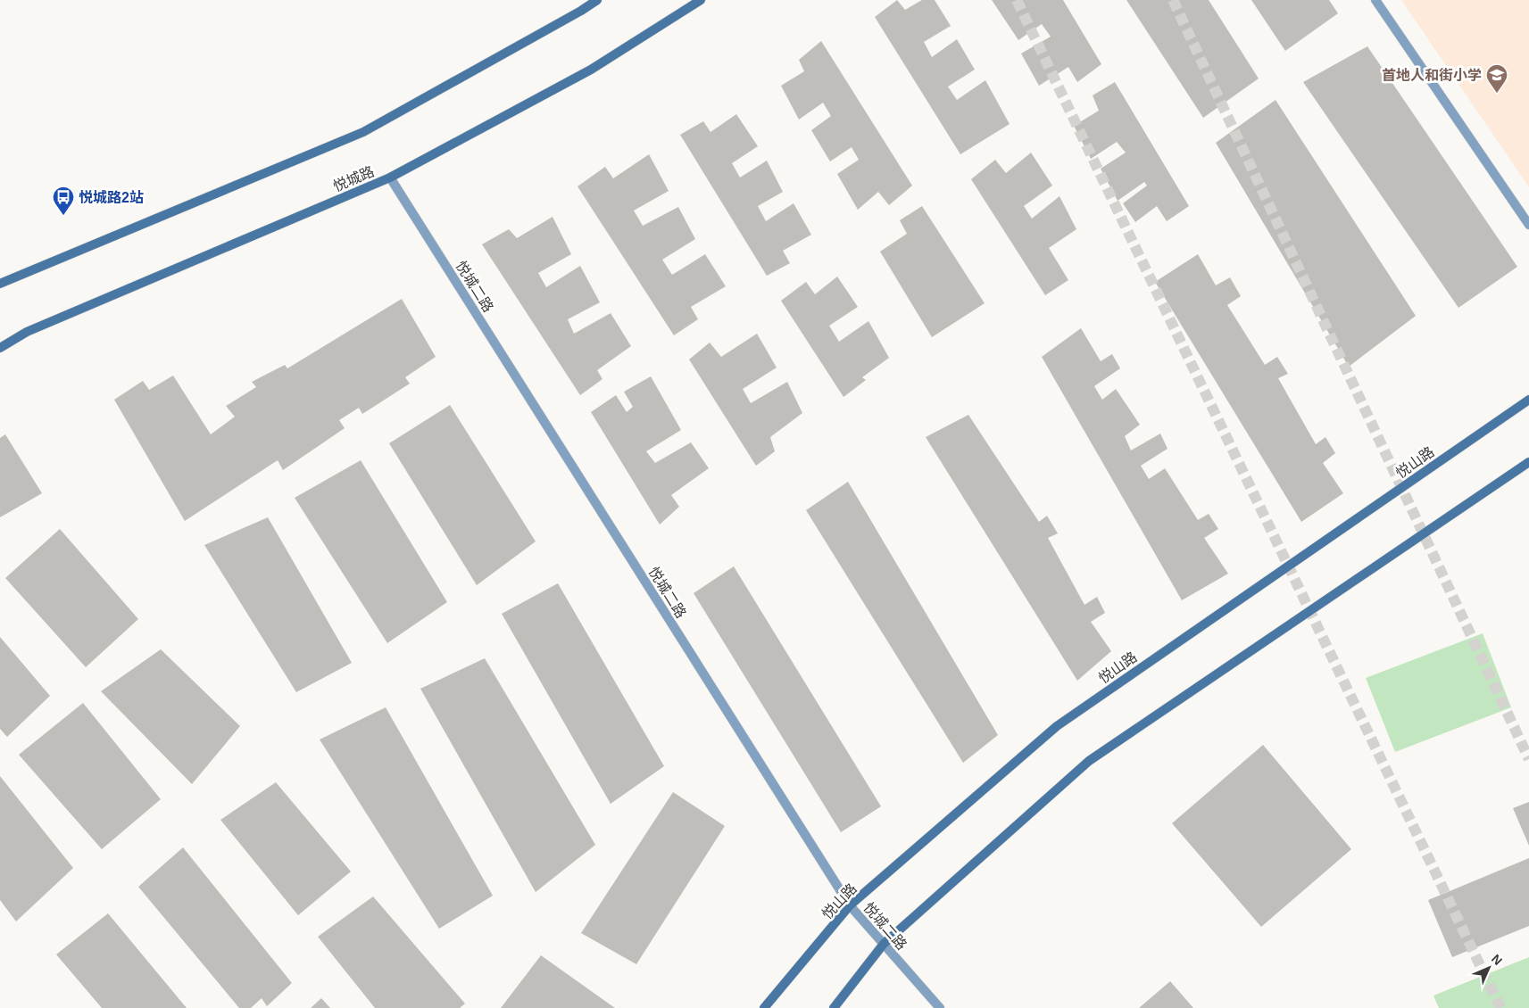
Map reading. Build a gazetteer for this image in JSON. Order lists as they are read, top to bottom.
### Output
{
  "streets": {
    "main road": ["悦城路", "悦山路"],
    "street": ["悦城二路"]
  },
  "crossings": [
    ["悦城路", "悦城二路"],
    ["悦城二路", "悦山路"]
  ],
  "places": {
    "school or university": ["首地人和街小学"],
    "bus stop": ["悦城路2站"]
  },
  "north": "top right"
}
